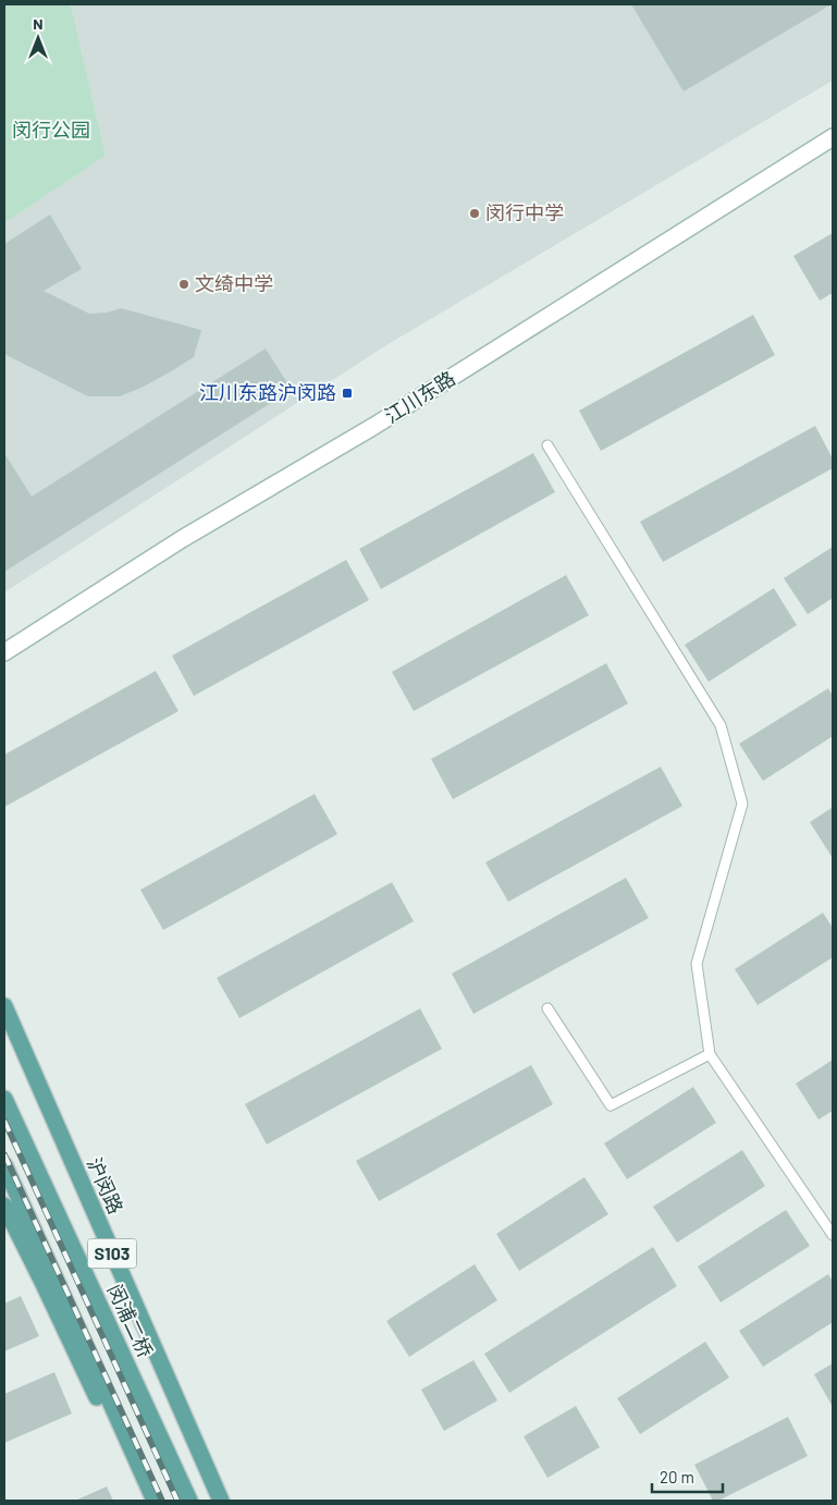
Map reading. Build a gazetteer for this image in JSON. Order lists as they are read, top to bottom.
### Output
{
  "streets": {
    "main road": [
      "江川东路",
      "沪闵路",
      "S103",
      "闵浦二桥"
    ]
  },
  "parks": ["闵行公园"],
  "places": {
    "other": ["闵行中学", "文绮中学"],
    "transit": ["江川东路沪闵路"]
  },
  "scale_bar": "20 m",
  "north": "top"
}
